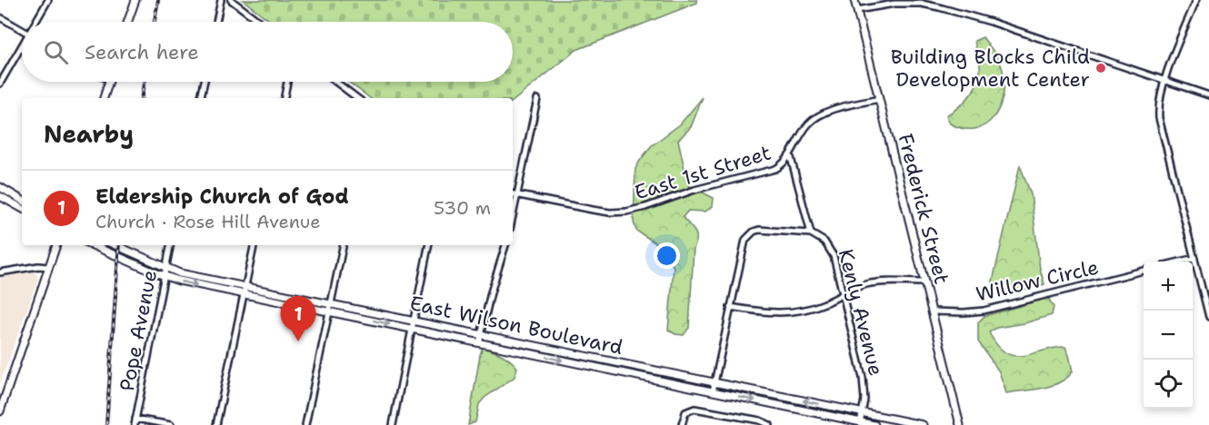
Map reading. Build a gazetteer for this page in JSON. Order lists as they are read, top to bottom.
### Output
{
  "streets": {
    "main road": ["Frederick Street", "East Wilson Boulevard"],
    "street": [
      "East 1st Street",
      "Willow Circle",
      "Kenly Avenue",
      "Pope Avenue"
    ]
  },
  "crossings": [
    ["East 1st Street", "Frederick Street"],
    ["East 1st Street", "Kenly Avenue"],
    ["Frederick Street", "Willow Circle"],
    ["Kenly Avenue", "East Wilson Boulevard"],
    ["East Wilson Boulevard", "Pope Avenue"]
  ],
  "places": ["Building Blocks Child Development Center"],
  "page": {
    "search": "Search here",
    "heading": "Nearby",
    "list": [
      {
        "mark": "1",
        "name": "Eldership Church of God",
        "note": "Church · Rose Hill Avenue",
        "value": "530 m"
      }
    ],
    "map_buttons": ["+", "−"],
    "pins": "1"
  }
}
